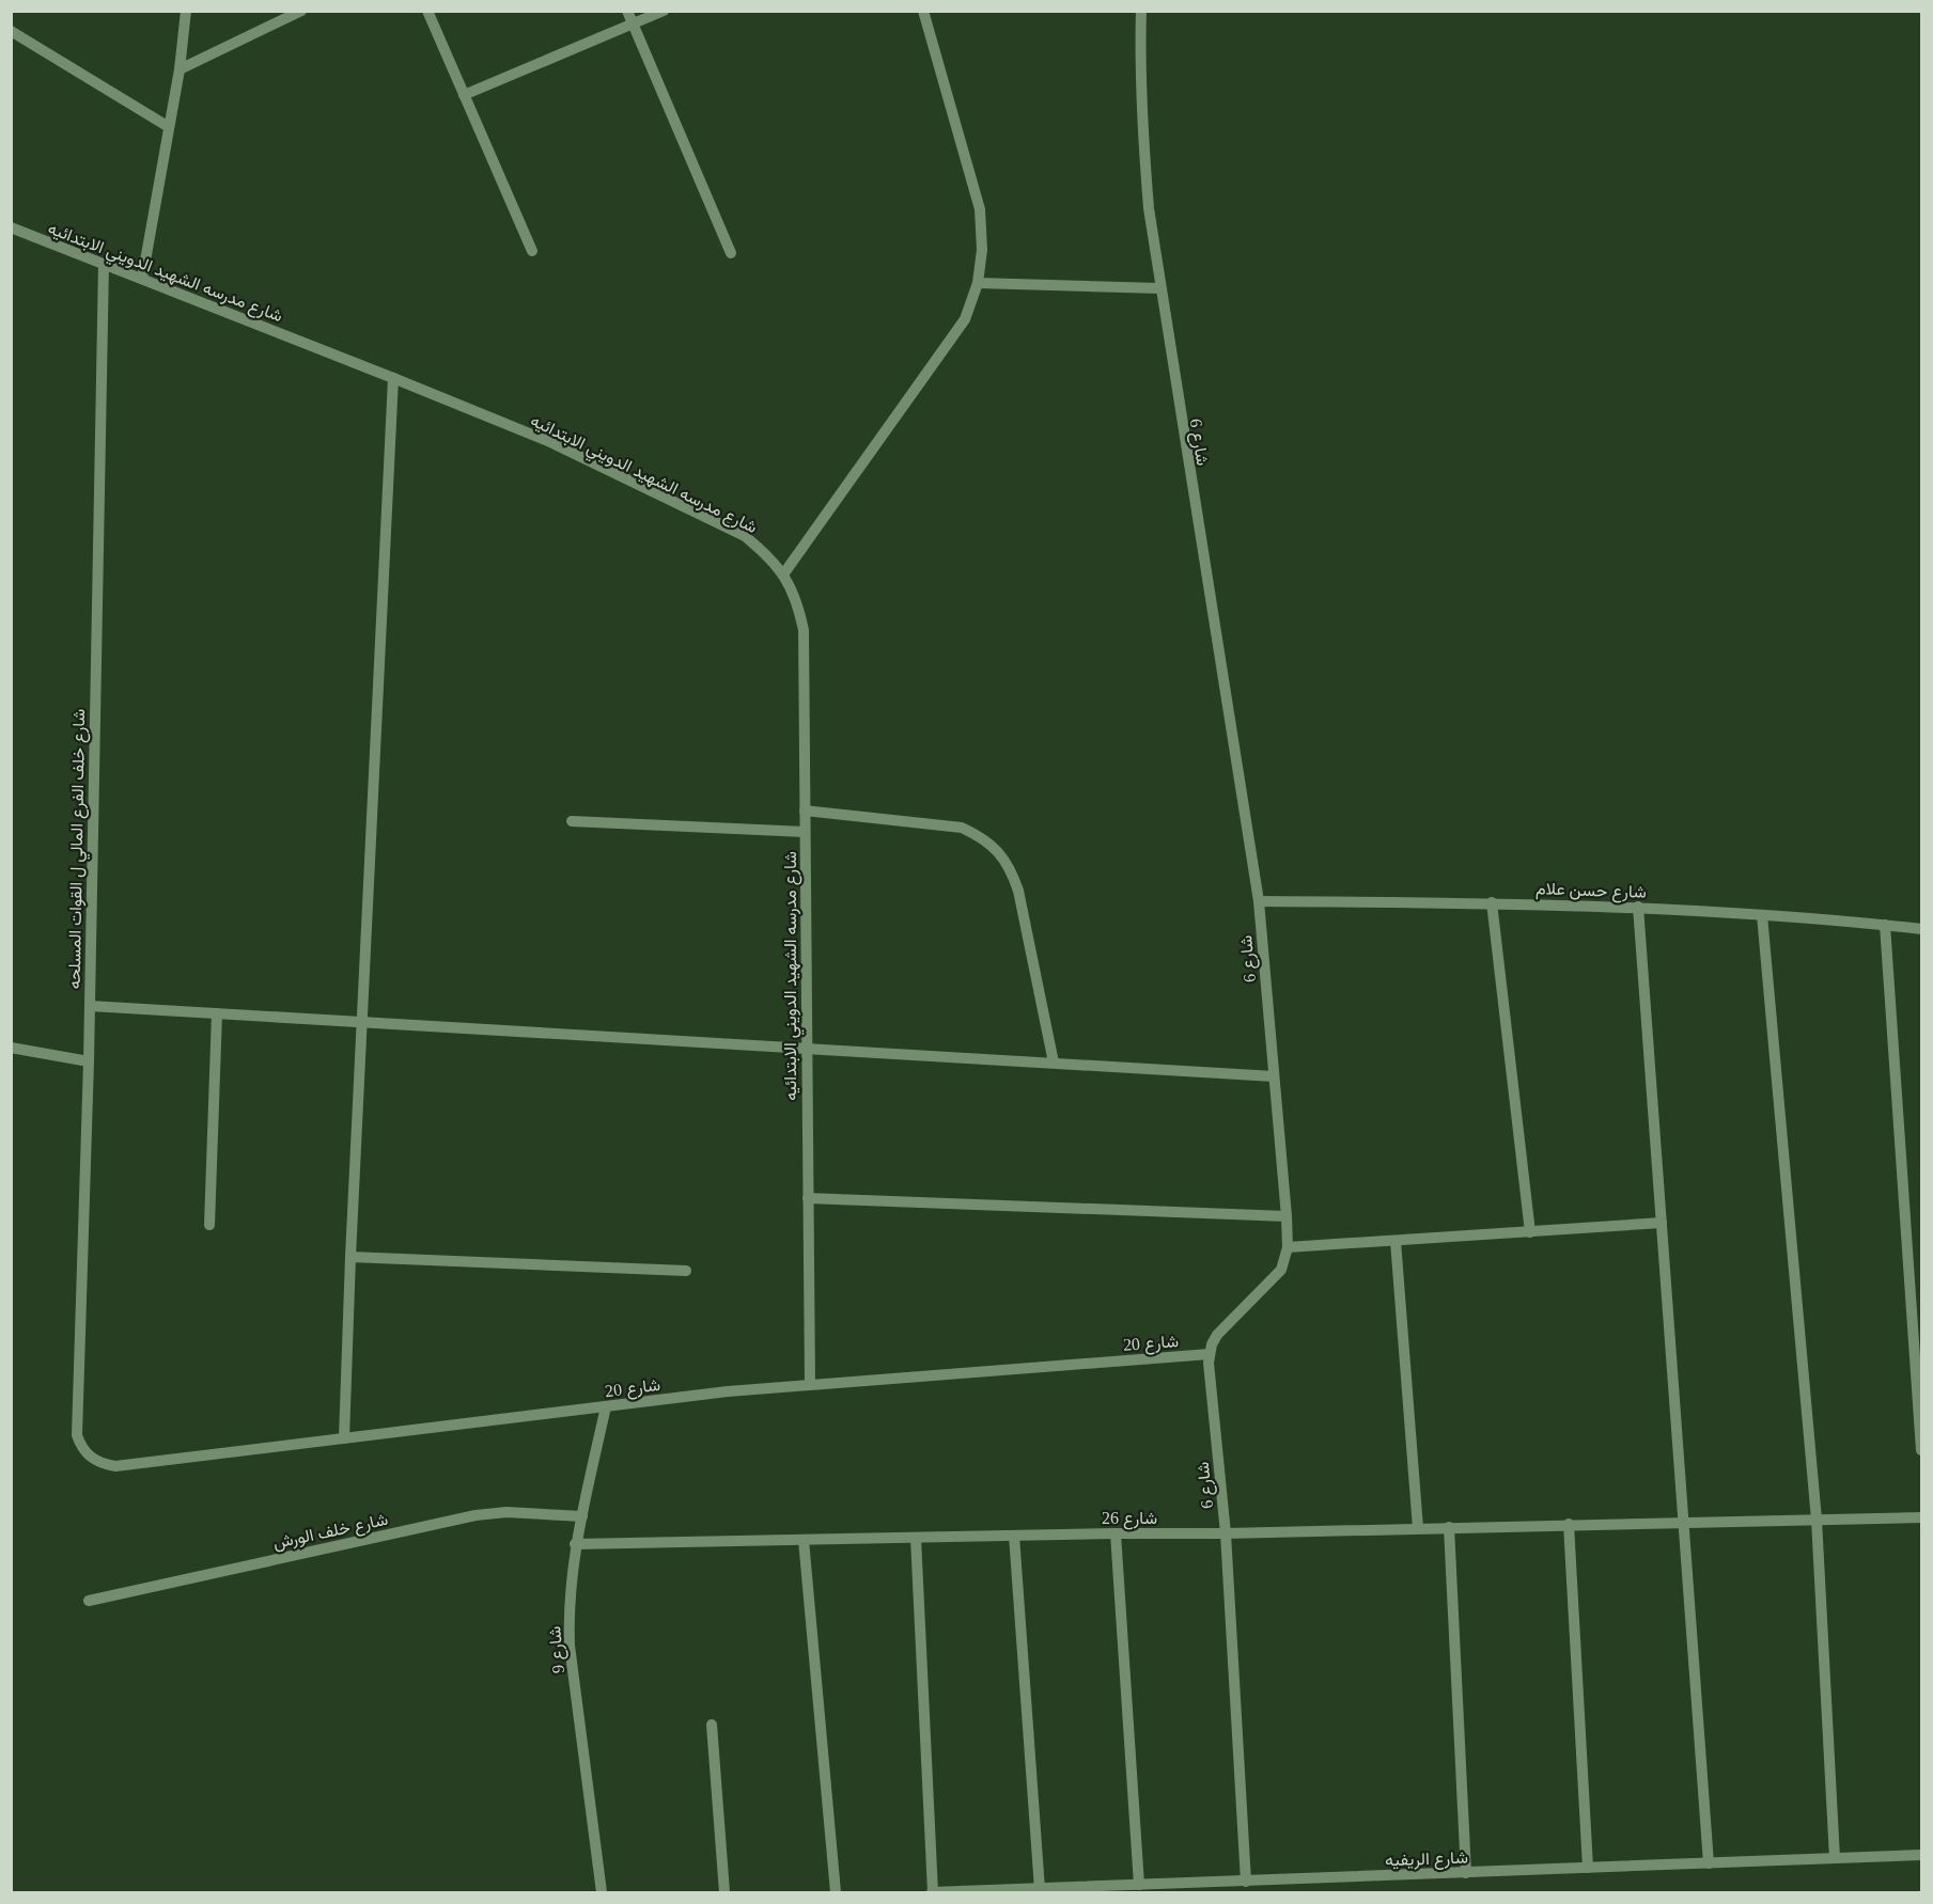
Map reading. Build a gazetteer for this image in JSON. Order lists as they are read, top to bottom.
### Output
{
  "streets": {
    "street": [
      "شارع مدرسه الشهيد الدويني الابتدائيه",
      "شارع 6",
      "شارع خلف الفرع المالي ل القوات المسلحه",
      "شارع حسن علام",
      "شارع 20",
      "شارع 26",
      "شارع خلف الورش",
      "شارع 9",
      "شارع الريفيه"
    ]
  },
  "crossings": [
    ["شارع مدرسه الشهيد الدويني الابتدائيه", "شارع خلف الفرع المالي ل القوات المسلحه"],
    ["شارع مدرسه الشهيد الدويني الابتدائيه", "شارع 20"],
    ["شارع 6", "شارع حسن علام"],
    ["شارع 6", "شارع 20"],
    ["شارع 6", "شارع 26"],
    ["شارع 6", "شارع الريفيه"],
    ["شارع خلف الفرع المالي ل القوات المسلحه", "شارع 20"],
    ["شارع 20", "شارع 9"],
    ["شارع 26", "شارع 9"],
    ["شارع خلف الورش", "شارع 9"]
  ]
}
